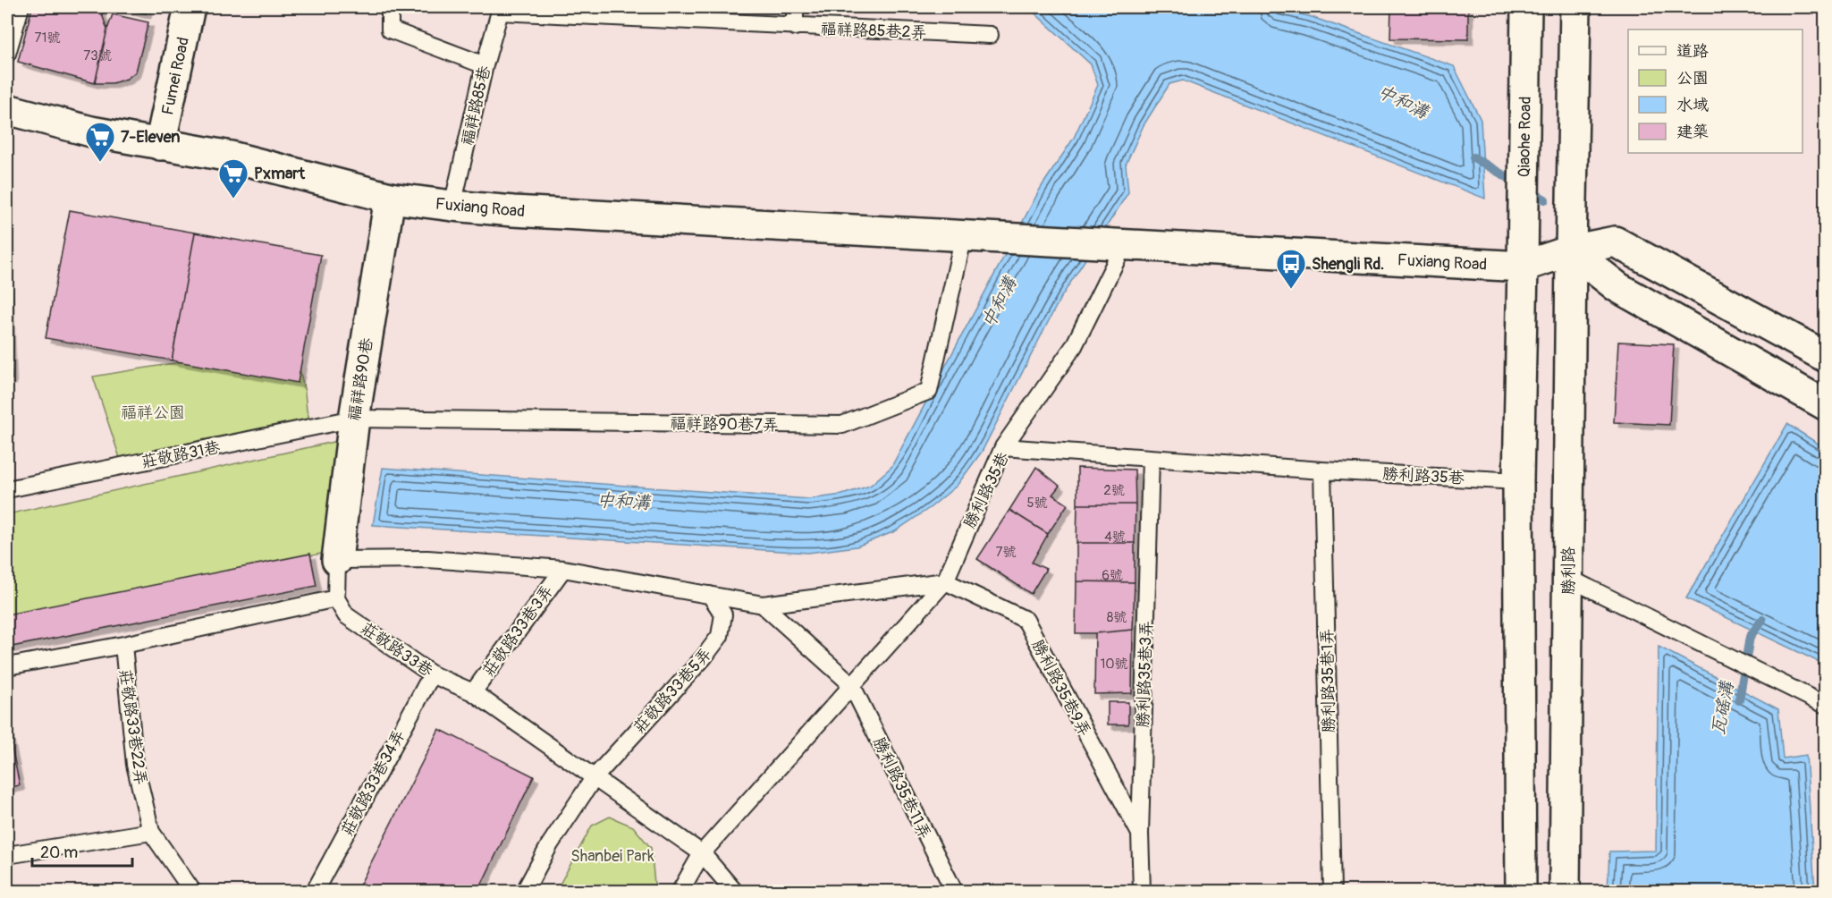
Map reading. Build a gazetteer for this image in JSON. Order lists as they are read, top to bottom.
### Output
{
  "streets": {
    "street": [
      "Fumei Road",
      "Qiaohe Road",
      "Fuxiang Road",
      "福祥路90巷",
      "勝利路"
    ],
    "lane": [
      "福祥路85巷2弄",
      "福祥路85巷",
      "福祥路90巷7弄",
      "莊敬路31巷",
      "勝利路35巷",
      "莊敬路33巷3弄",
      "莊敬路33巷",
      "勝利路35巷3弄",
      "勝利路35巷1弄",
      "勝利路35巷9弄",
      "莊敬路33巷5弄",
      "莊敬路33巷22弄",
      "莊敬路33巷34弄",
      "勝利路35巷11弄"
    ]
  },
  "crossings": [
    ["福祥路85巷2弄", "福祥路85巷"],
    ["Fumei Road", "Fuxiang Road"],
    ["福祥路85巷", "Fuxiang Road"],
    ["Qiaohe Road", "Fuxiang Road"],
    ["Fuxiang Road", "福祥路90巷"],
    ["Fuxiang Road", "福祥路90巷7弄"],
    ["Fuxiang Road", "勝利路"],
    ["福祥路90巷", "福祥路90巷7弄"],
    ["福祥路90巷", "莊敬路31巷"],
    ["福祥路90巷7弄", "莊敬路31巷"],
    ["勝利路35巷", "莊敬路33巷"],
    ["勝利路35巷", "勝利路35巷3弄"],
    ["勝利路35巷", "勝利路35巷1弄"],
    ["勝利路35巷", "勝利路35巷9弄"],
    ["勝利路35巷", "勝利路35巷11弄"],
    ["莊敬路33巷3弄", "莊敬路33巷"],
    ["莊敬路33巷", "莊敬路33巷5弄"],
    ["莊敬路33巷", "莊敬路33巷34弄"],
    ["勝利路35巷3弄", "勝利路35巷9弄"]
  ],
  "water": ["中和溝", "瓦磘溝"],
  "parks": ["福祥公園", "Shanbei Park"],
  "places": {
    "supermarket": ["7-Eleven", "Pxmart"],
    "bus stop": ["Shengli Rd."]
  },
  "house_numbers": [
    "71號",
    "73號",
    "2號",
    "5號",
    "4號",
    "7號",
    "6號",
    "8號",
    "10號"
  ],
  "legend": [
    "道路",
    "公園",
    "水域",
    "建築"
  ],
  "scale_bar": "20 m"
}
